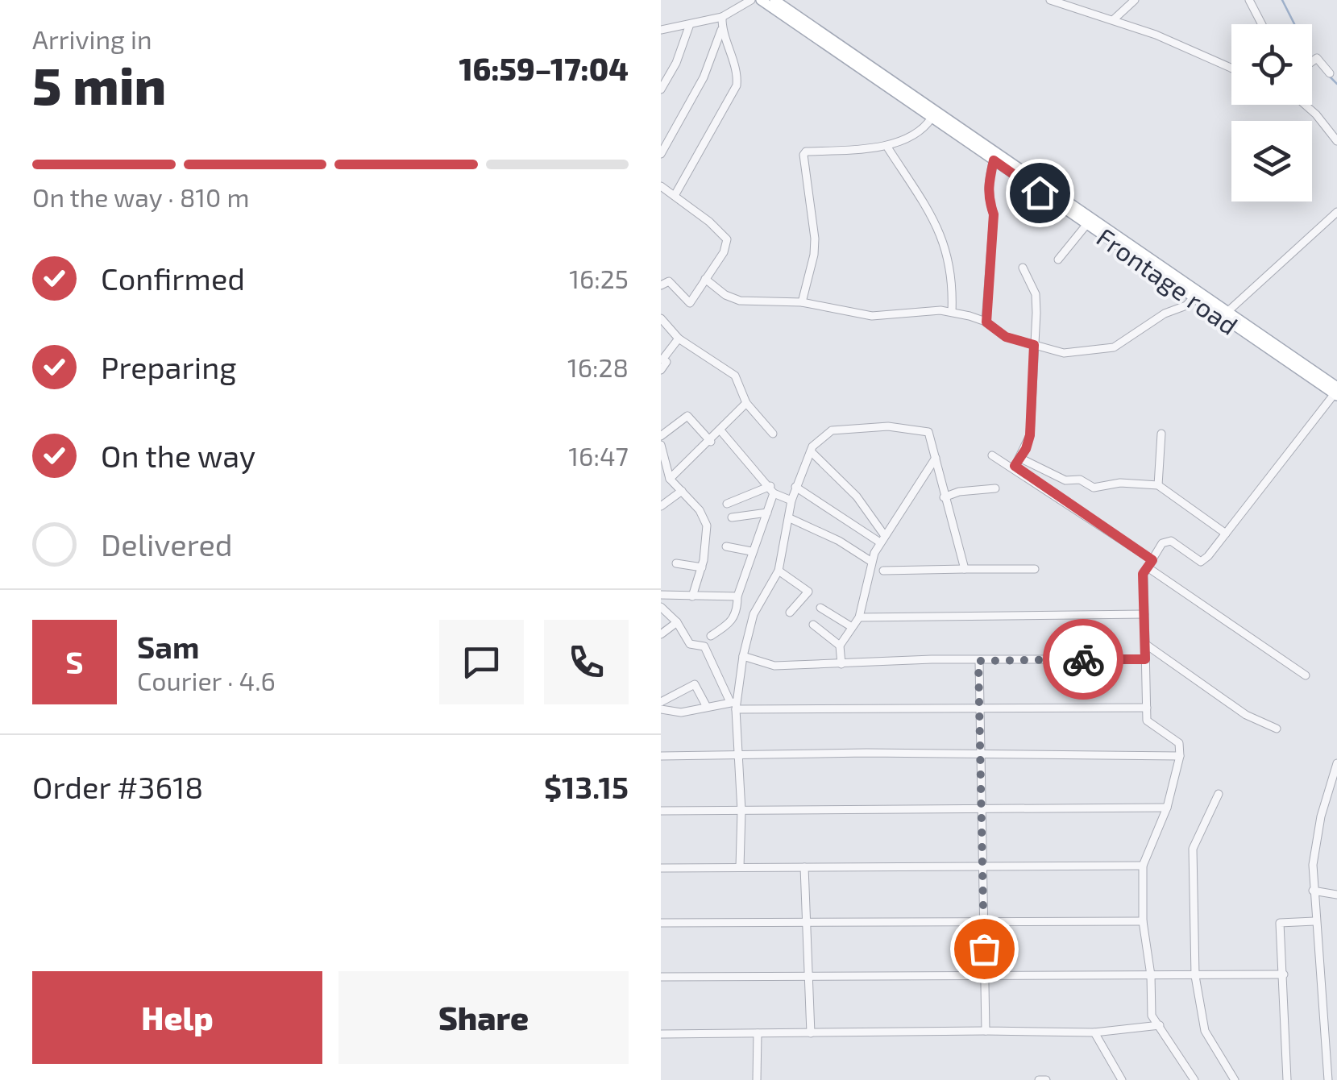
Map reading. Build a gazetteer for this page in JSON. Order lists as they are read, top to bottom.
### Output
{
  "streets": {
    "main road": ["Frontage road"]
  },
  "page": {
    "heading": ["5 min", "Arriving in", "16:59–17:04"],
    "panel": [
      "Sam",
      "Courier · 4.6",
      "Order #3618",
      "$13.15"
    ],
    "bar": "On the way · 810 m",
    "list": [
      ["Confirmed", "16:25"],
      ["Preparing", "16:28"],
      ["On the way", "16:47"],
      "Delivered"
    ],
    "round": "S",
    "buttons": ["Help", "Share"]
  }
}
